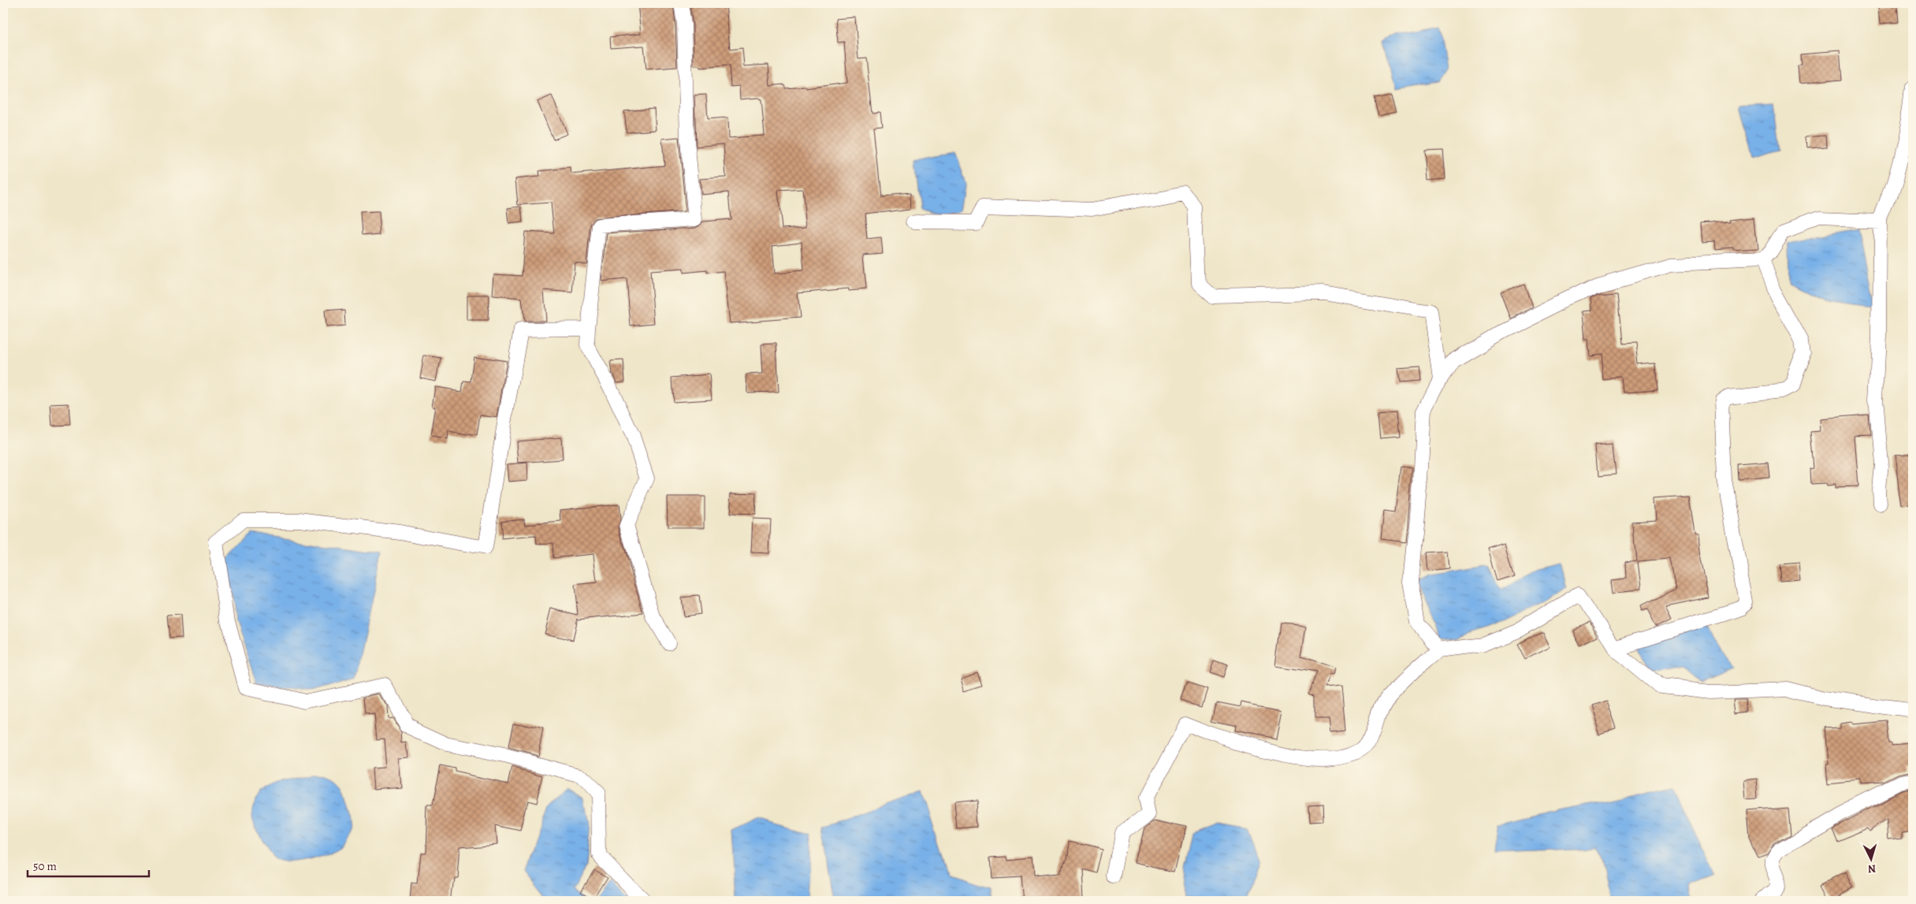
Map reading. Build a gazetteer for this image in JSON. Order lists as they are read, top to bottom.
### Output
{
  "scale_bar": "50 m",
  "north": "bottom"
}
